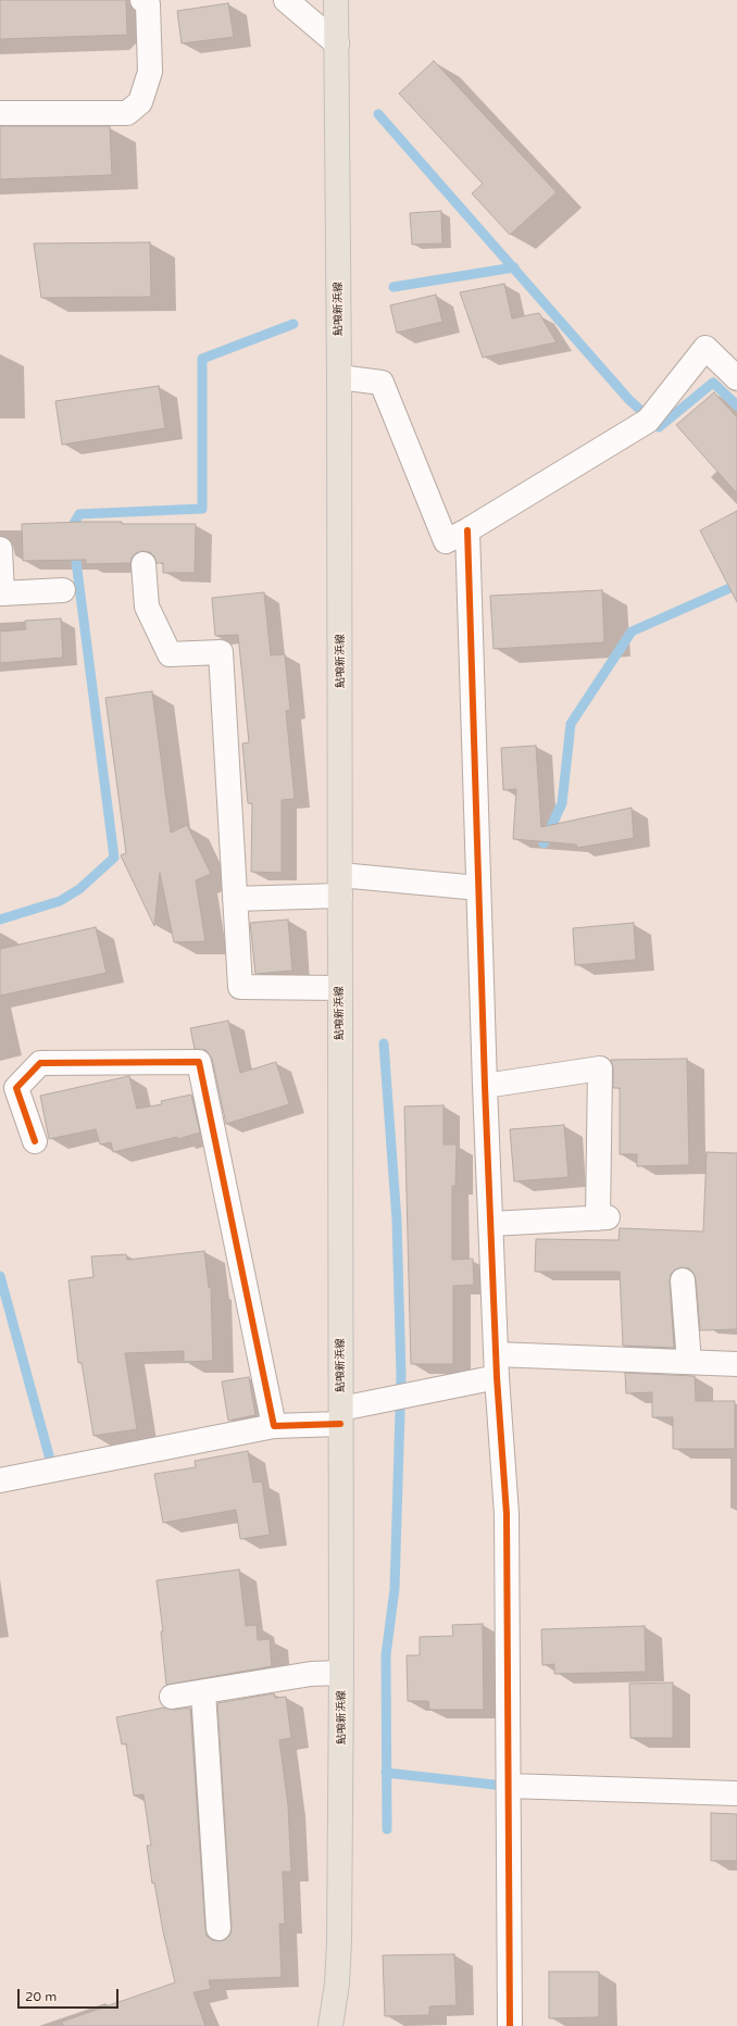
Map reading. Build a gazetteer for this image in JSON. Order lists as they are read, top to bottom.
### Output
{
  "streets": {
    "main road": ["鮎喰新浜線"]
  },
  "scale_bar": "20 m"
}
